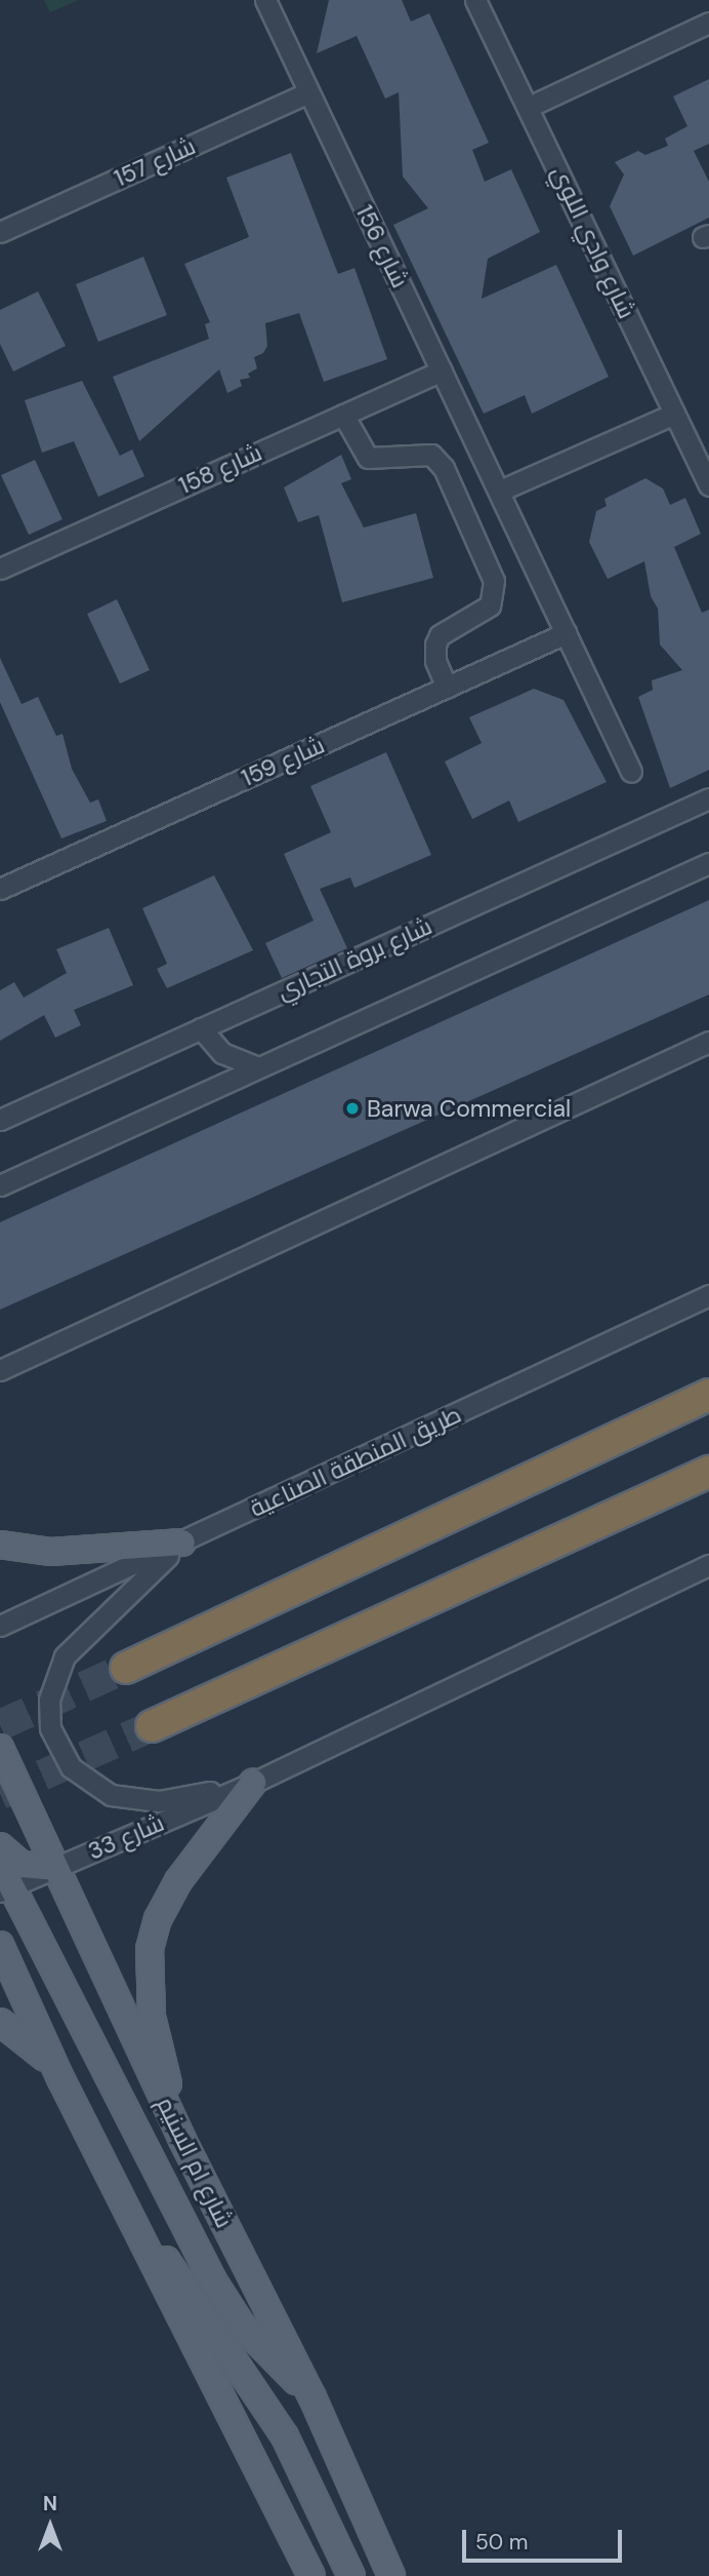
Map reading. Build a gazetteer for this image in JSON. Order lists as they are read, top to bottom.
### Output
{
  "streets": {
    "main road": ["شارع ام السنيم"],
    "street": [
      "شارع 157",
      "شارع وادي اللوي",
      "شارع 156",
      "شارع 158",
      "شارع 159",
      "شارع بروة التجاري",
      "طريق المنطقة الصناعية",
      "شارع 33"
    ]
  },
  "crossings": [
    ["شارع 157", "شارع 156"],
    ["شارع 156", "شارع 158"],
    ["شارع 156", "شارع 159"],
    ["شارع 33", "شارع ام السنيم"]
  ],
  "places": ["Barwa Commercial"],
  "scale_bar": "50 m",
  "north": "top"
}
